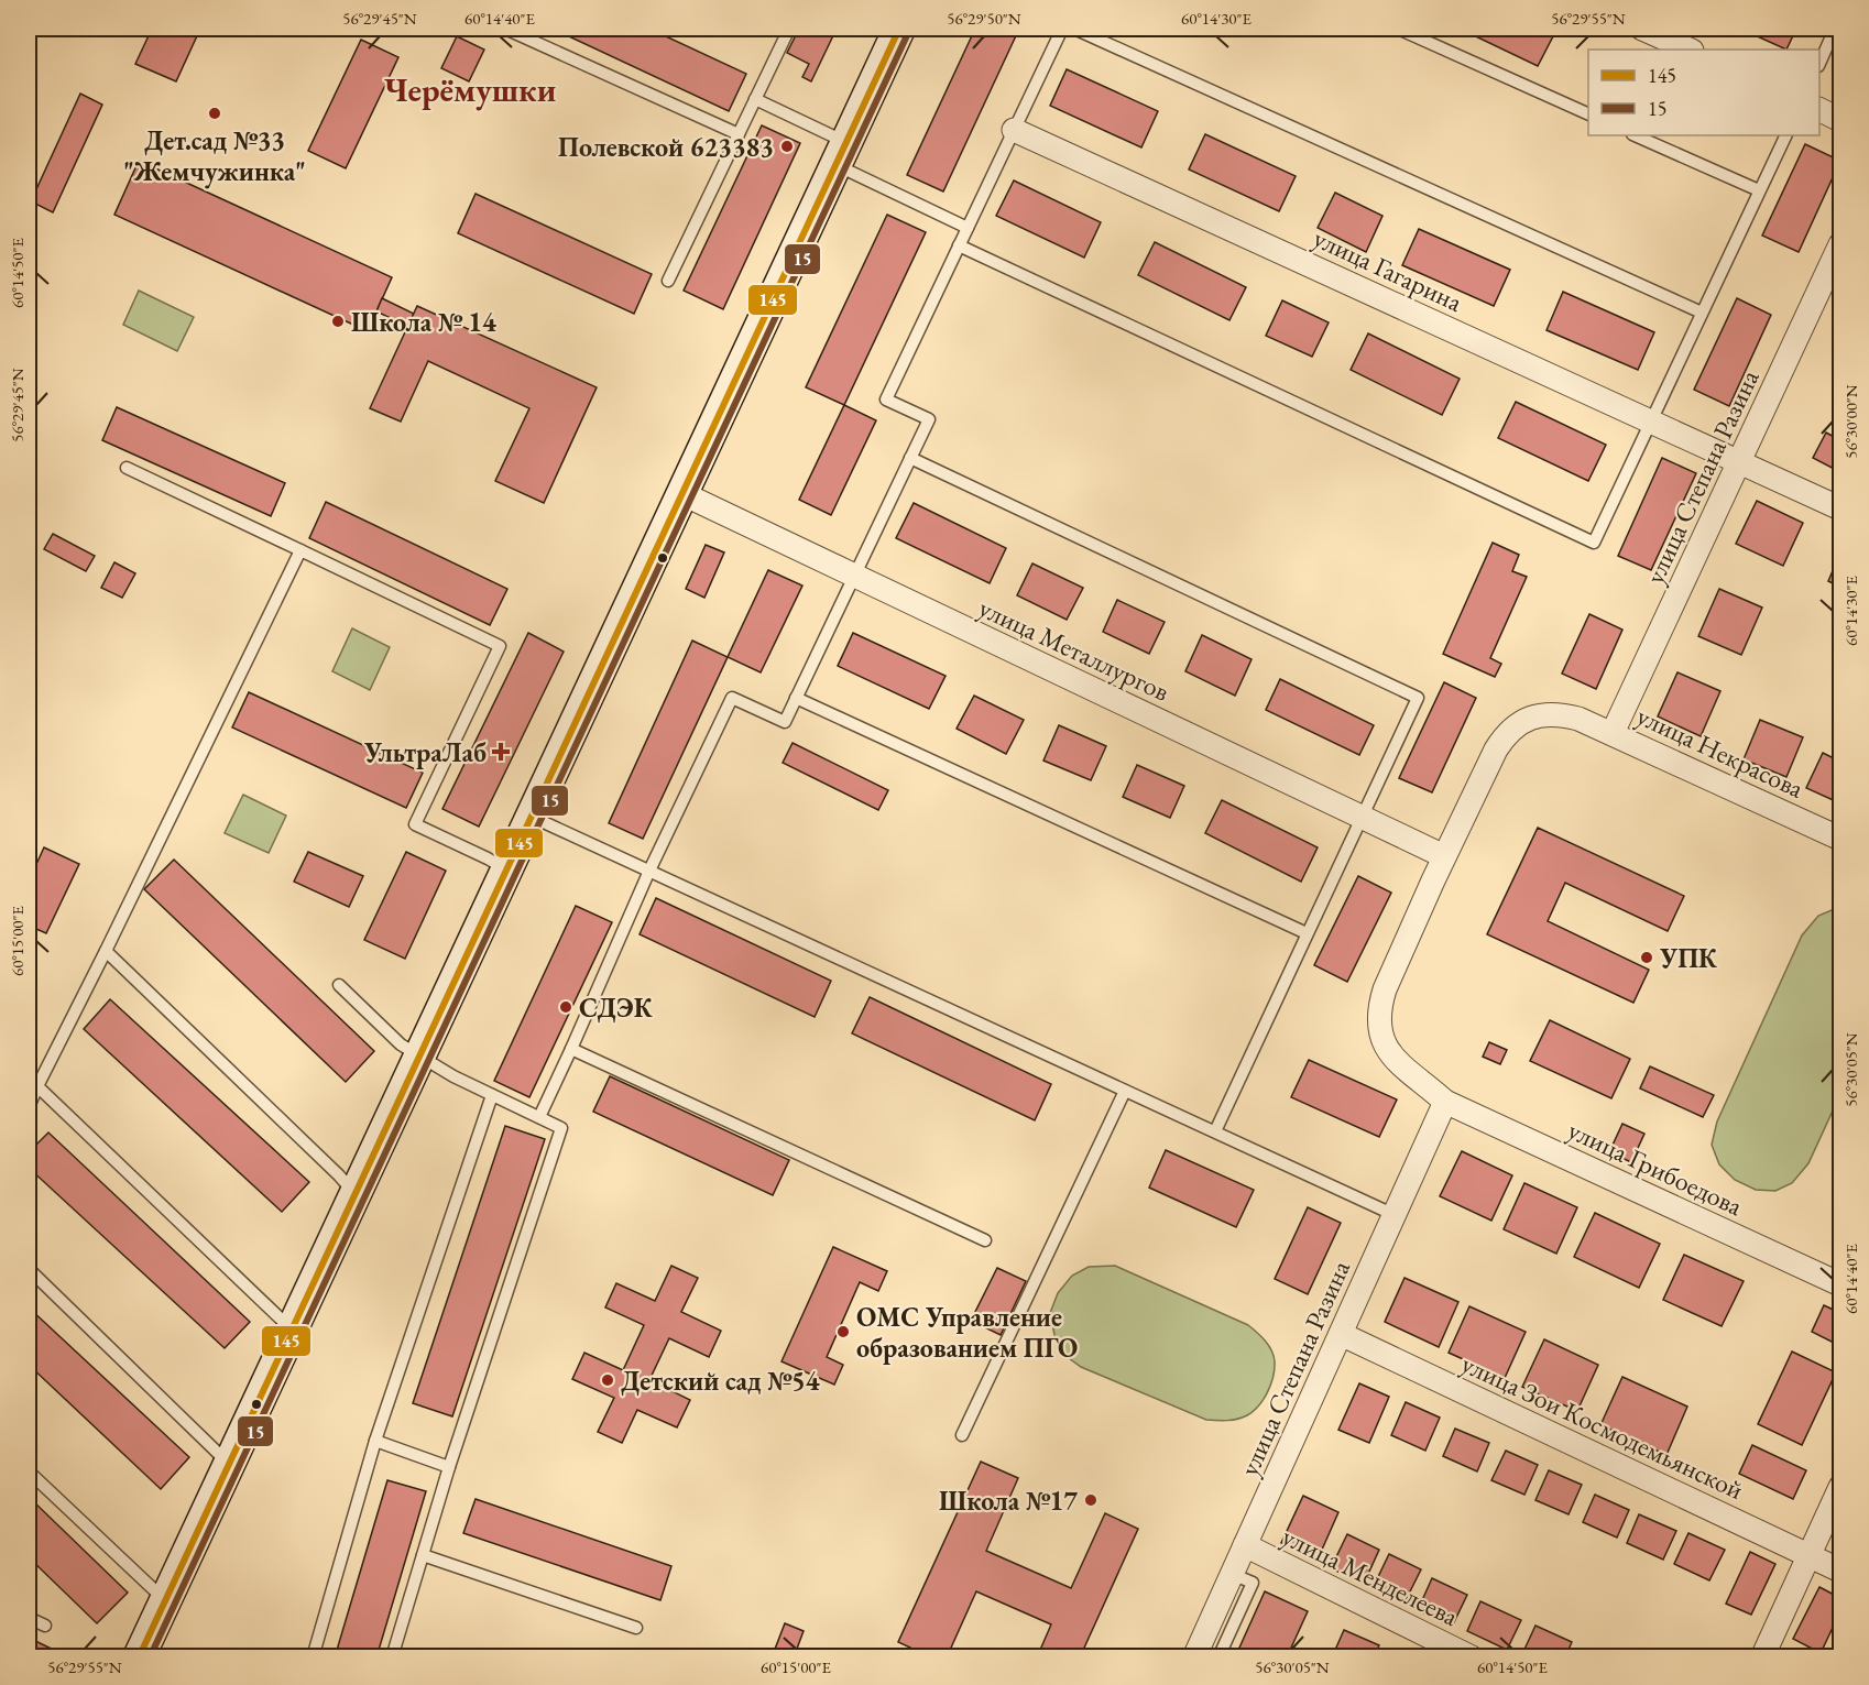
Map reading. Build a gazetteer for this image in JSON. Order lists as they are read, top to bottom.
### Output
{
  "streets": {
    "street": [
      "улица Гагарина",
      "улица Степана Разина",
      "улица Металлургов",
      "улица Некрасова",
      "улица Грибоедова",
      "улица Зои Космодемьянской",
      "улица Менделеева"
    ]
  },
  "crossings": [
    ["улица Гагарина", "улица Степана Разина"],
    ["улица Степана Разина", "улица Некрасова"],
    ["улица Степана Разина", "улица Грибоедова"],
    ["улица Степана Разина", "улица Зои Космодемьянской"],
    ["улица Степана Разина", "улица Менделеева"],
    ["улица Металлургов", "улица Некрасова"],
    ["улица Металлургов", "улица Грибоедова"],
    ["улица Некрасова", "улица Грибоедова"]
  ],
  "districts": ["Черёмушки"],
  "places": {
    "other": [
      "Дет.сад №33 \"Жемчужинка\"",
      "Полевской 623383",
      "Школа № 14",
      "УПК",
      "СДЭК",
      "ОМС Управление образованием ПГО",
      "Детский сад №54",
      "Школа №17"
    ],
    "health": ["УльтраЛаб"]
  },
  "lines": ["transit line 145", "transit line 15"],
  "legend": ["145", "15"],
  "coordinates": [
    "56°29'45\"N",
    "60°14'40\"E",
    "56°29'50\"N",
    "60°14'30\"E",
    "56°29'55\"N",
    "60°14'50\"E",
    "56°30'00\"N",
    "60°15'00\"E",
    "56°30'05\"N"
  ]
}
